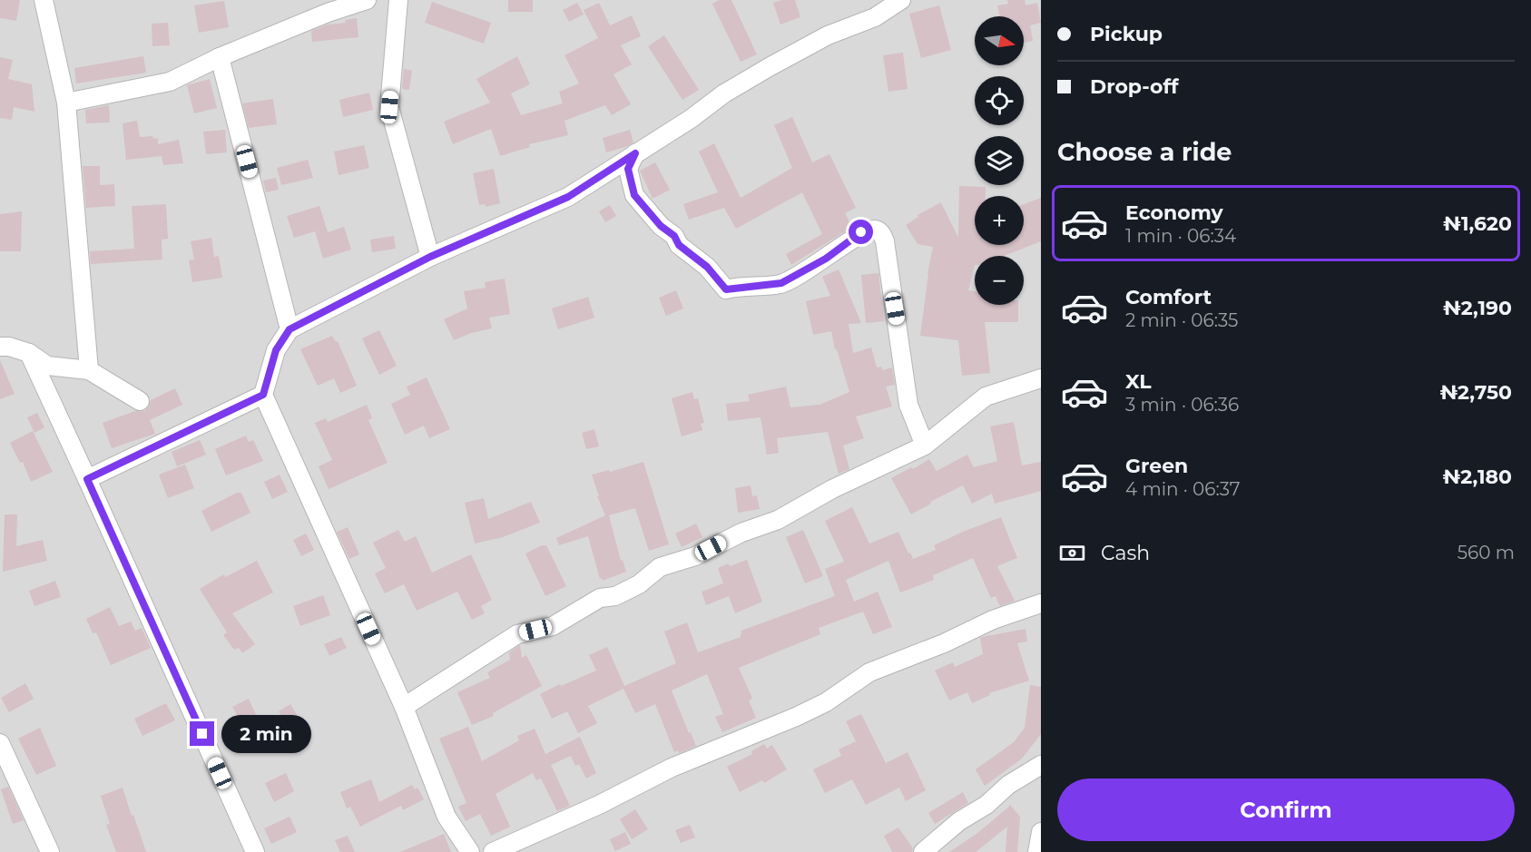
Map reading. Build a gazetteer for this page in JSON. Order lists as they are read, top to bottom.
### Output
{
  "north": "right",
  "page": {
    "banner": ["Pickup", "Drop-off"],
    "map_buttons": ["+", "−"],
    "heading": "Choose a ride",
    "list": [
      {
        "name": "Economy",
        "note": "1 min · 06:34",
        "value": "₦1,620"
      },
      {
        "name": "Comfort",
        "note": "2 min · 06:35",
        "value": "₦2,190"
      },
      {
        "name": "XL",
        "note": "3 min · 06:36",
        "value": "₦2,750"
      },
      {
        "name": "Green",
        "note": "4 min · 06:37",
        "value": "₦2,180"
      }
    ],
    "pay": ["Cash", "560 m"],
    "bubble": "2 min",
    "buttons": "Confirm"
  }
}
